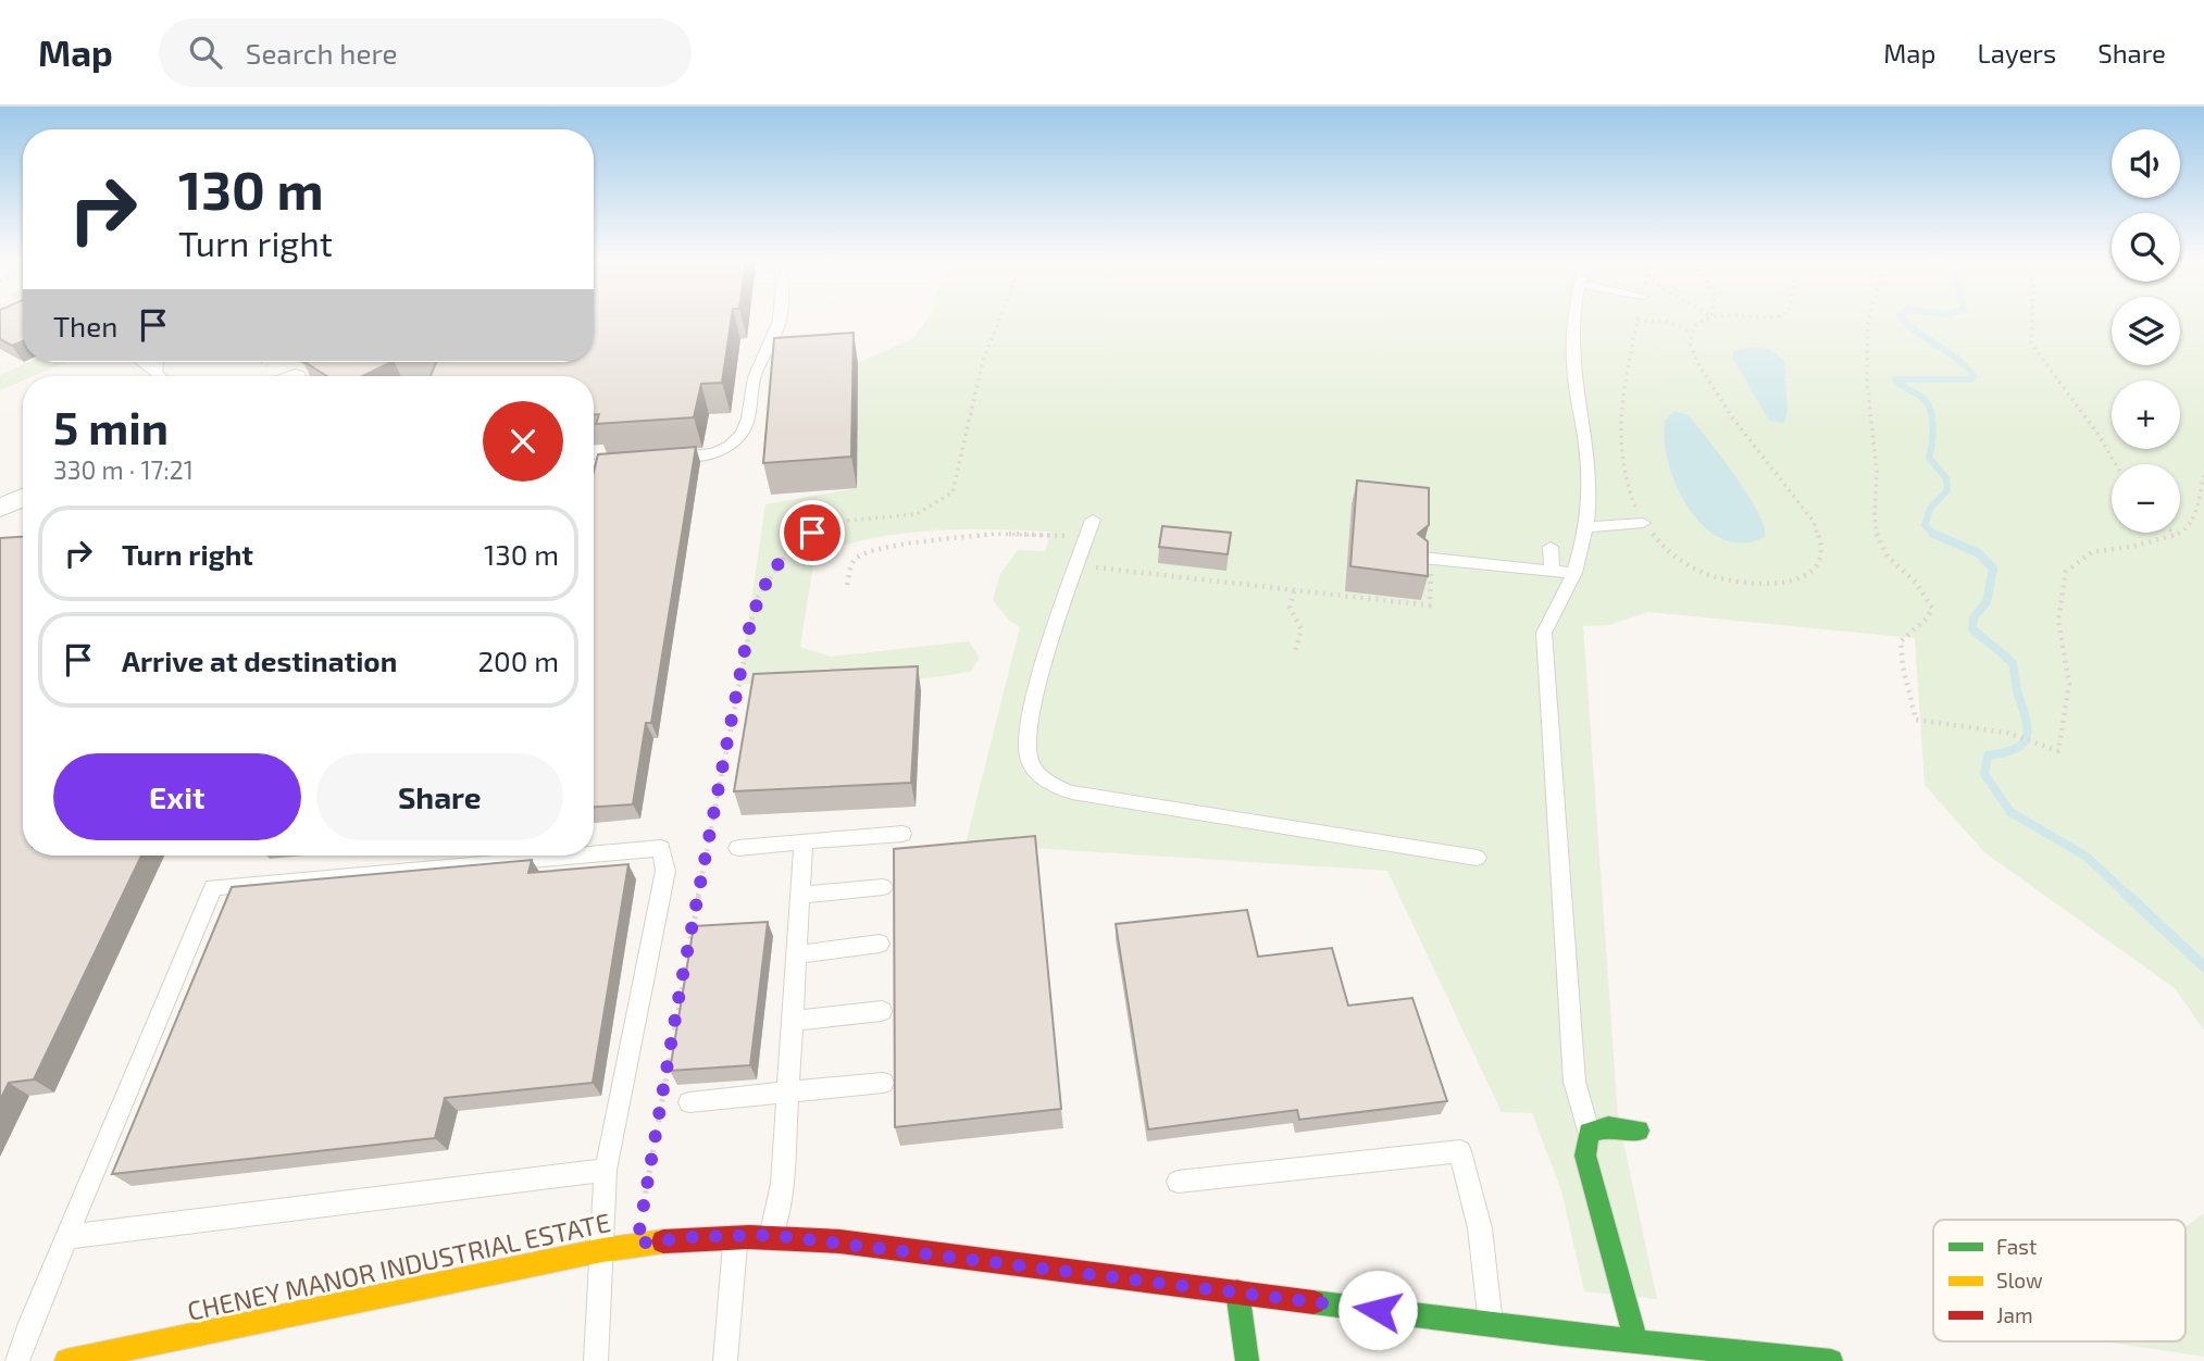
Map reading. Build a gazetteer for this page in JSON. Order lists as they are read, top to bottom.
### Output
{
  "streets": {
    "street": ["CHENEY MANOR INDUSTRIAL ESTATE"]
  },
  "legend": ["Fast", "Slow", "Jam"],
  "page": {
    "header": "Map",
    "search": "Search here",
    "nav": ["Map", "Layers", "Share"],
    "map_buttons": ["+", "−"],
    "turn": ["130 m", "Turn right"],
    "then": "Then",
    "heading": ["5 min", "330 m · 17:21"],
    "list": [
      {
        "name": "Turn right",
        "value": "130 m"
      },
      {
        "name": "Arrive at destination",
        "value": "200 m"
      }
    ],
    "buttons": ["Exit", "Share"]
  }
}
